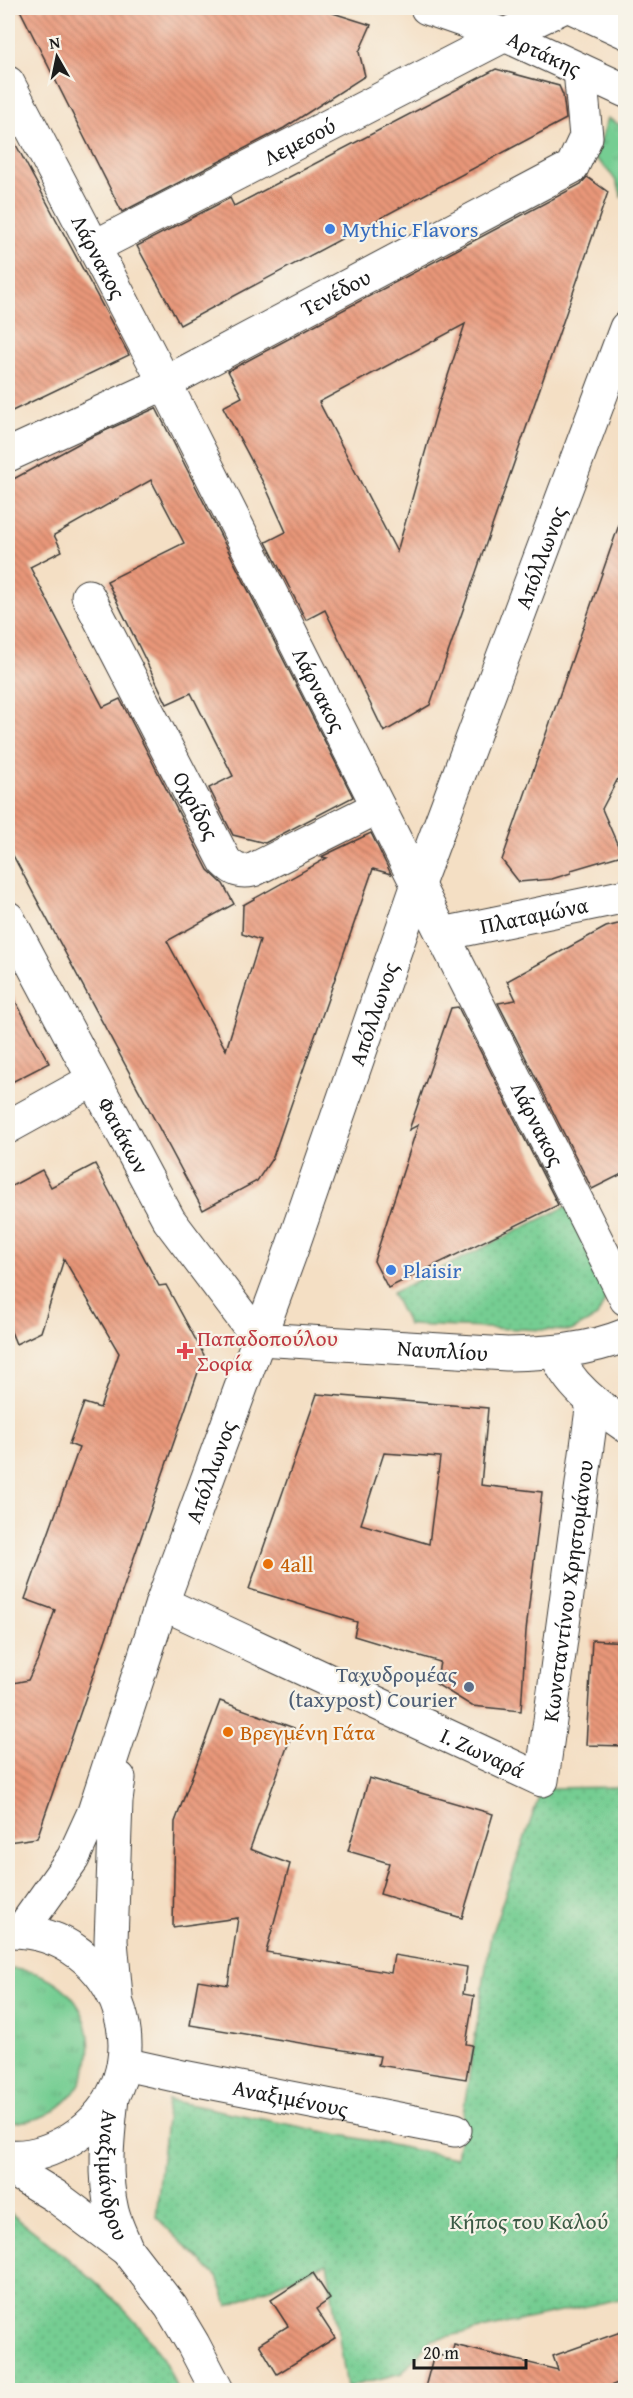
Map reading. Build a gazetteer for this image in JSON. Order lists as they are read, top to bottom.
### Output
{
  "streets": {
    "street": [
      "Αρτάκης",
      "Λεμεσού",
      "Λάρνακος",
      "Τενέδου",
      "Απόλλωνος",
      "Οχρίδος",
      "Πλαταμώνα",
      "Φαιάκων",
      "Ναυπλίου",
      "Κωνσταντίνου Χρηστομάνου",
      "Ι. Ζωναρά",
      "Αναξιμένους",
      "Αναξιμάνδρου"
    ]
  },
  "crossings": [
    ["Αρτάκης", "Λεμεσού"],
    ["Αρτάκης", "Τενέδου"],
    ["Λεμεσού", "Λάρνακος"],
    ["Λάρνακος", "Τενέδου"],
    ["Λάρνακος", "Απόλλωνος"],
    ["Λάρνακος", "Οχρίδος"],
    ["Λάρνακος", "Πλαταμώνα"],
    ["Απόλλωνος", "Φαιάκων"],
    ["Απόλλωνος", "Ναυπλίου"],
    ["Απόλλωνος", "Ι. Ζωναρά"],
    ["Φαιάκων", "Ναυπλίου"],
    ["Κωνσταντίνου Χρηστομάνου", "Ι. Ζωναρά"]
  ],
  "parks": ["Κήπος του Καλού"],
  "places": {
    "other": [
      "Mythic Flavors",
      "Plaisir",
      "4all",
      "Ταχυδρομέας (taxypost) Courier",
      "Βρεγμένη Γάτα"
    ],
    "health": ["Παπαδοπούλου Σοφία"]
  },
  "scale_bar": "20 m",
  "north": "top"
}
